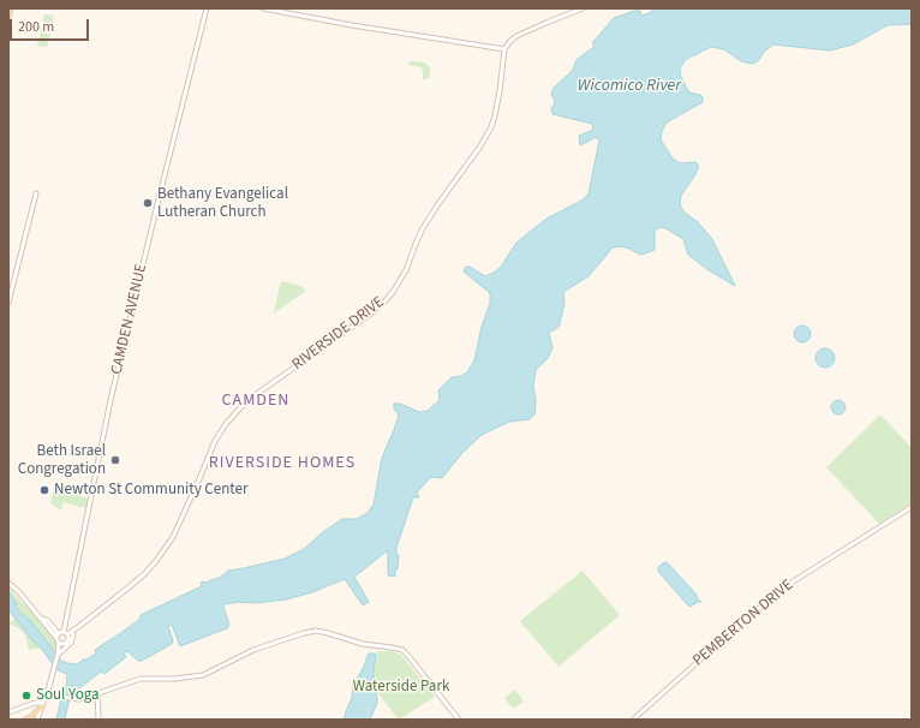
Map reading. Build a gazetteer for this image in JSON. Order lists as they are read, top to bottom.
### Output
{
  "streets": {
    "street": ["CAMDEN AVENUE", "RIVERSIDE DRIVE", "PEMBERTON DRIVE"]
  },
  "crossings": [
    ["CAMDEN AVENUE", "RIVERSIDE DRIVE"]
  ],
  "districts": ["CAMDEN", "RIVERSIDE HOMES"],
  "water": ["Wicomico River"],
  "parks": ["Waterside Park"],
  "places": [
    "Bethany Evangelical Lutheran Church",
    "Beth Israel Congregation",
    "Newton St Community Center",
    "Soul Yoga"
  ],
  "scale_bar": "200 m"
}
